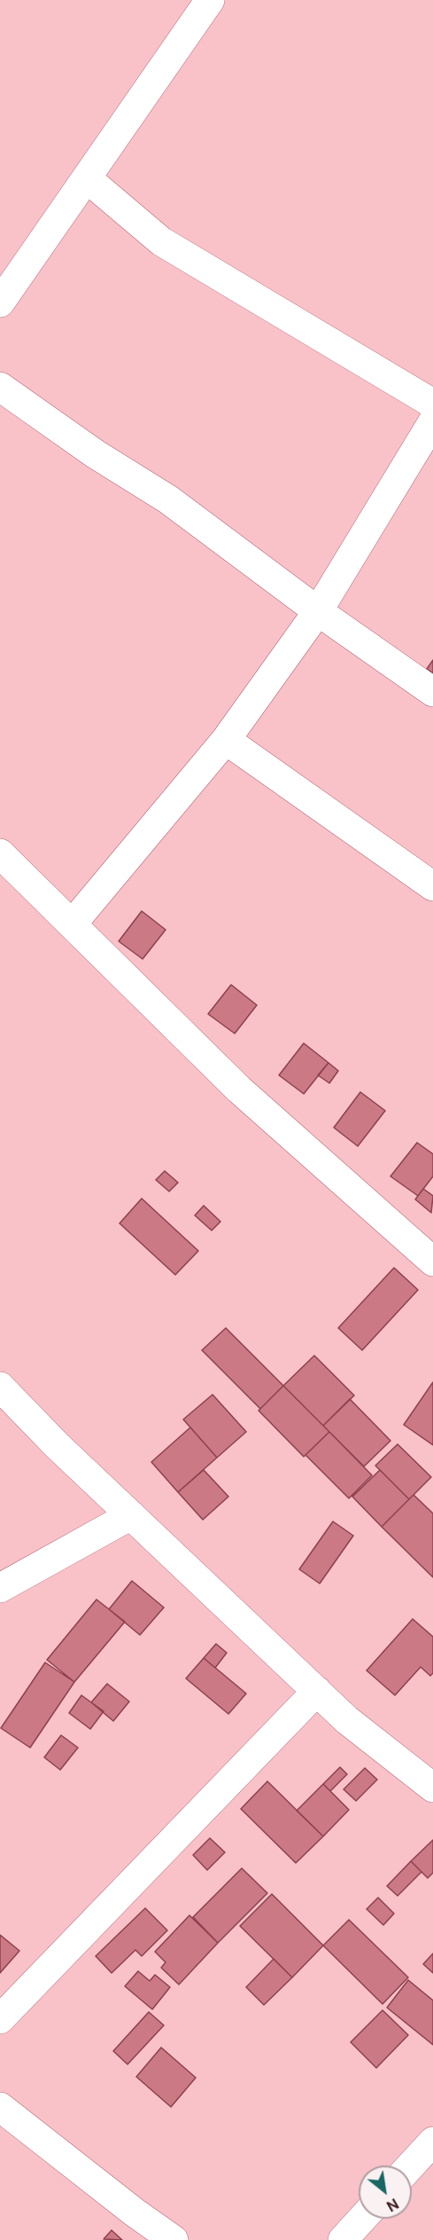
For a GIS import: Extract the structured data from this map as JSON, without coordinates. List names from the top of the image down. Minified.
{"north":"bottom right"}
